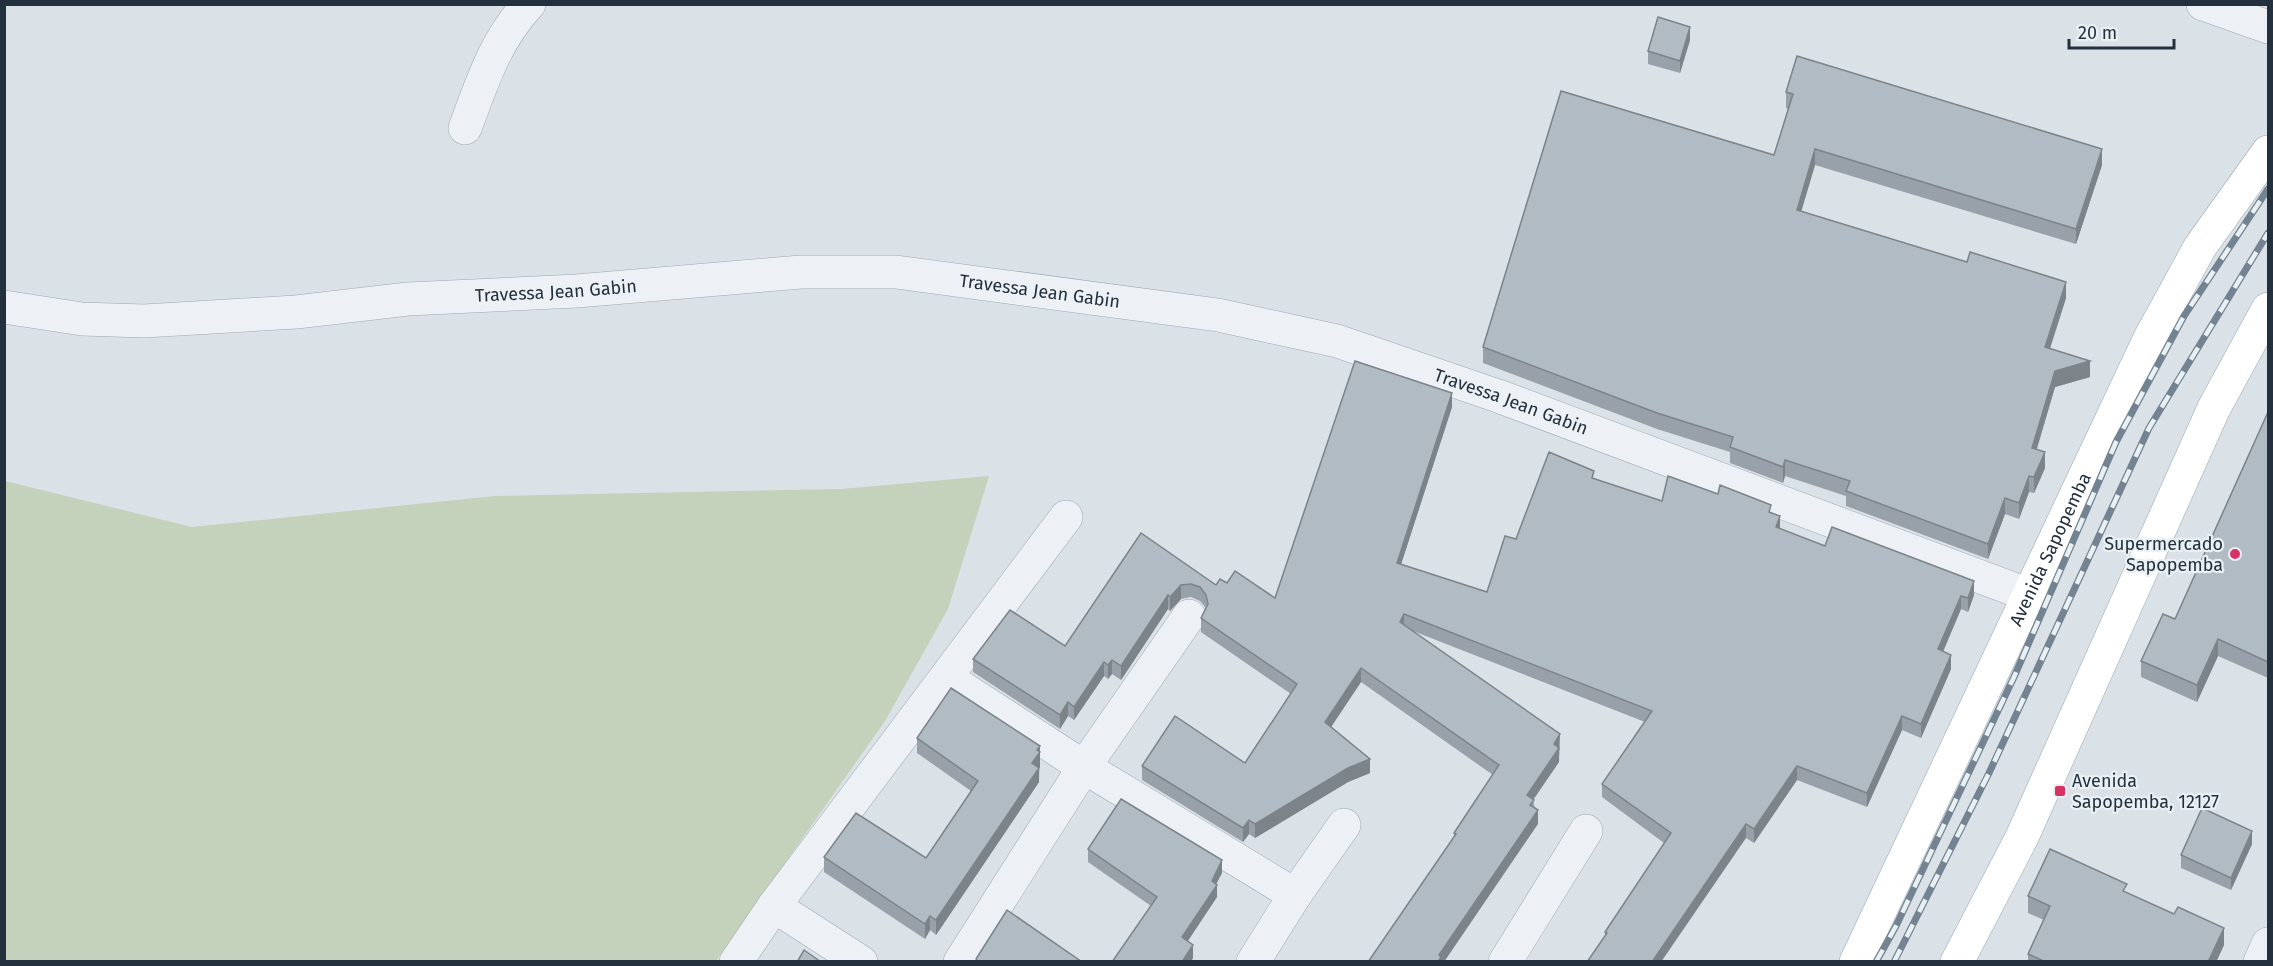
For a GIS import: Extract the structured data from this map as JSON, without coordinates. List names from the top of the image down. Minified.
{"streets":{"main road":["Avenida Sapopemba"],"street":["Travessa Jean Gabin"]},"crossings":[["Travessa Jean Gabin","Avenida Sapopemba"]],"places":{"other":["Supermercado Sapopemba"],"transit":["Avenida Sapopemba, 12127"]},"scale_bar":"20 m"}
